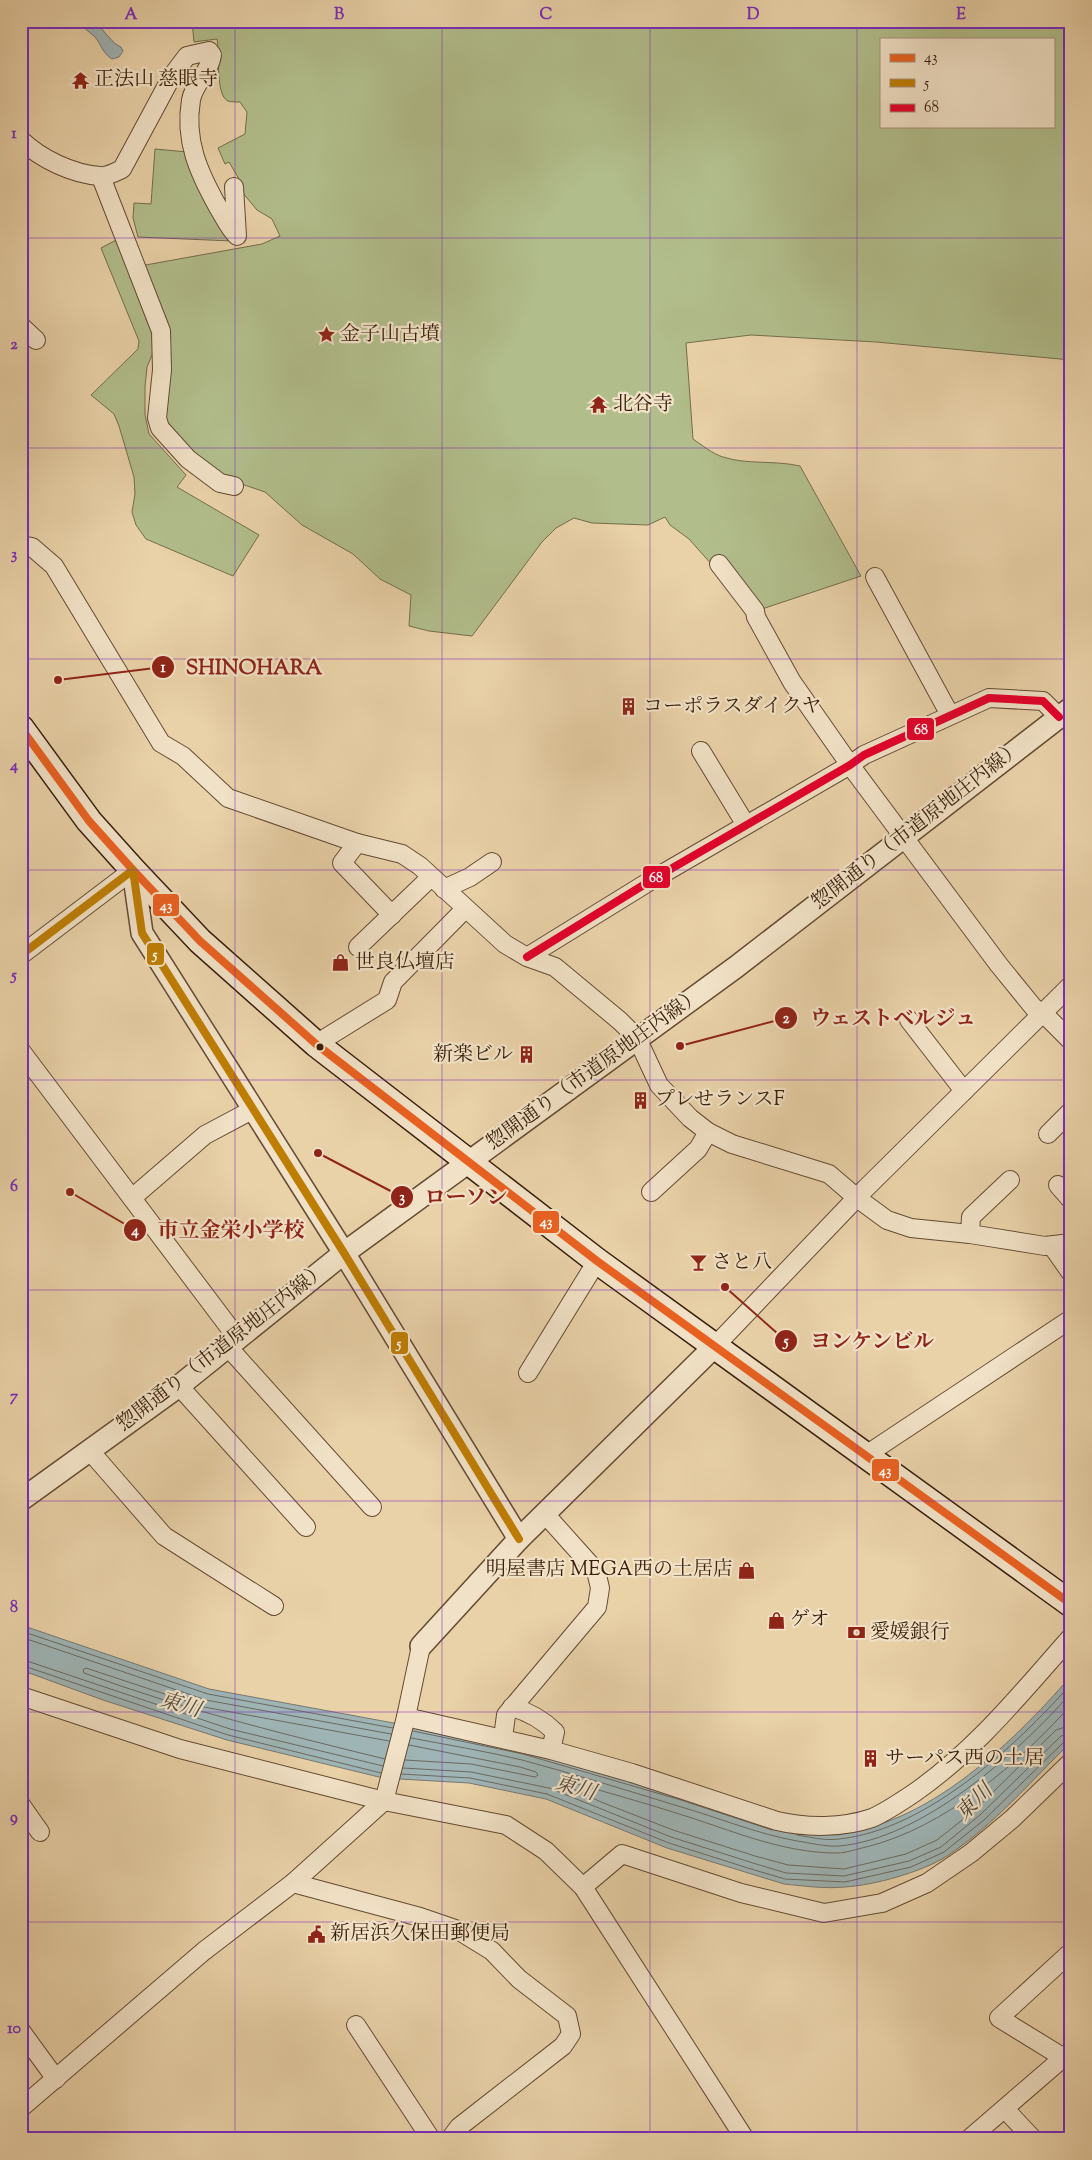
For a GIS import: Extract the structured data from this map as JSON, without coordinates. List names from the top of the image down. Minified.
{"streets":{"street":["惣開通り（市道原地庄内線）"]},"water":["東川"],"places":{"temple":["正法山 慈眼寺","北谷寺"],"place":["金子山古墳"],"other":["SHINOHARA","ウェストベルジュ","ローソン","市立金栄小学校","ヨンケンビル"],"building":["コーポラスダイクヤ","新楽ビル","プレせランスF","サーパス西の土居"],"shop":["世良仏壇店","明屋書店 MEGA西の土居店","ゲオ"],"bar":["さと八"],"bank":["愛媛銀行"],"public building":["新居浜久保田郵便局"]},"lines":["transit line 68","transit line 43","transit line 5"],"legend":["43","5","68"],"grid":{"columns":["A","B","C","D","E"],"rows":["1","2","3","4","5","6","7","8","9","10"]}}
